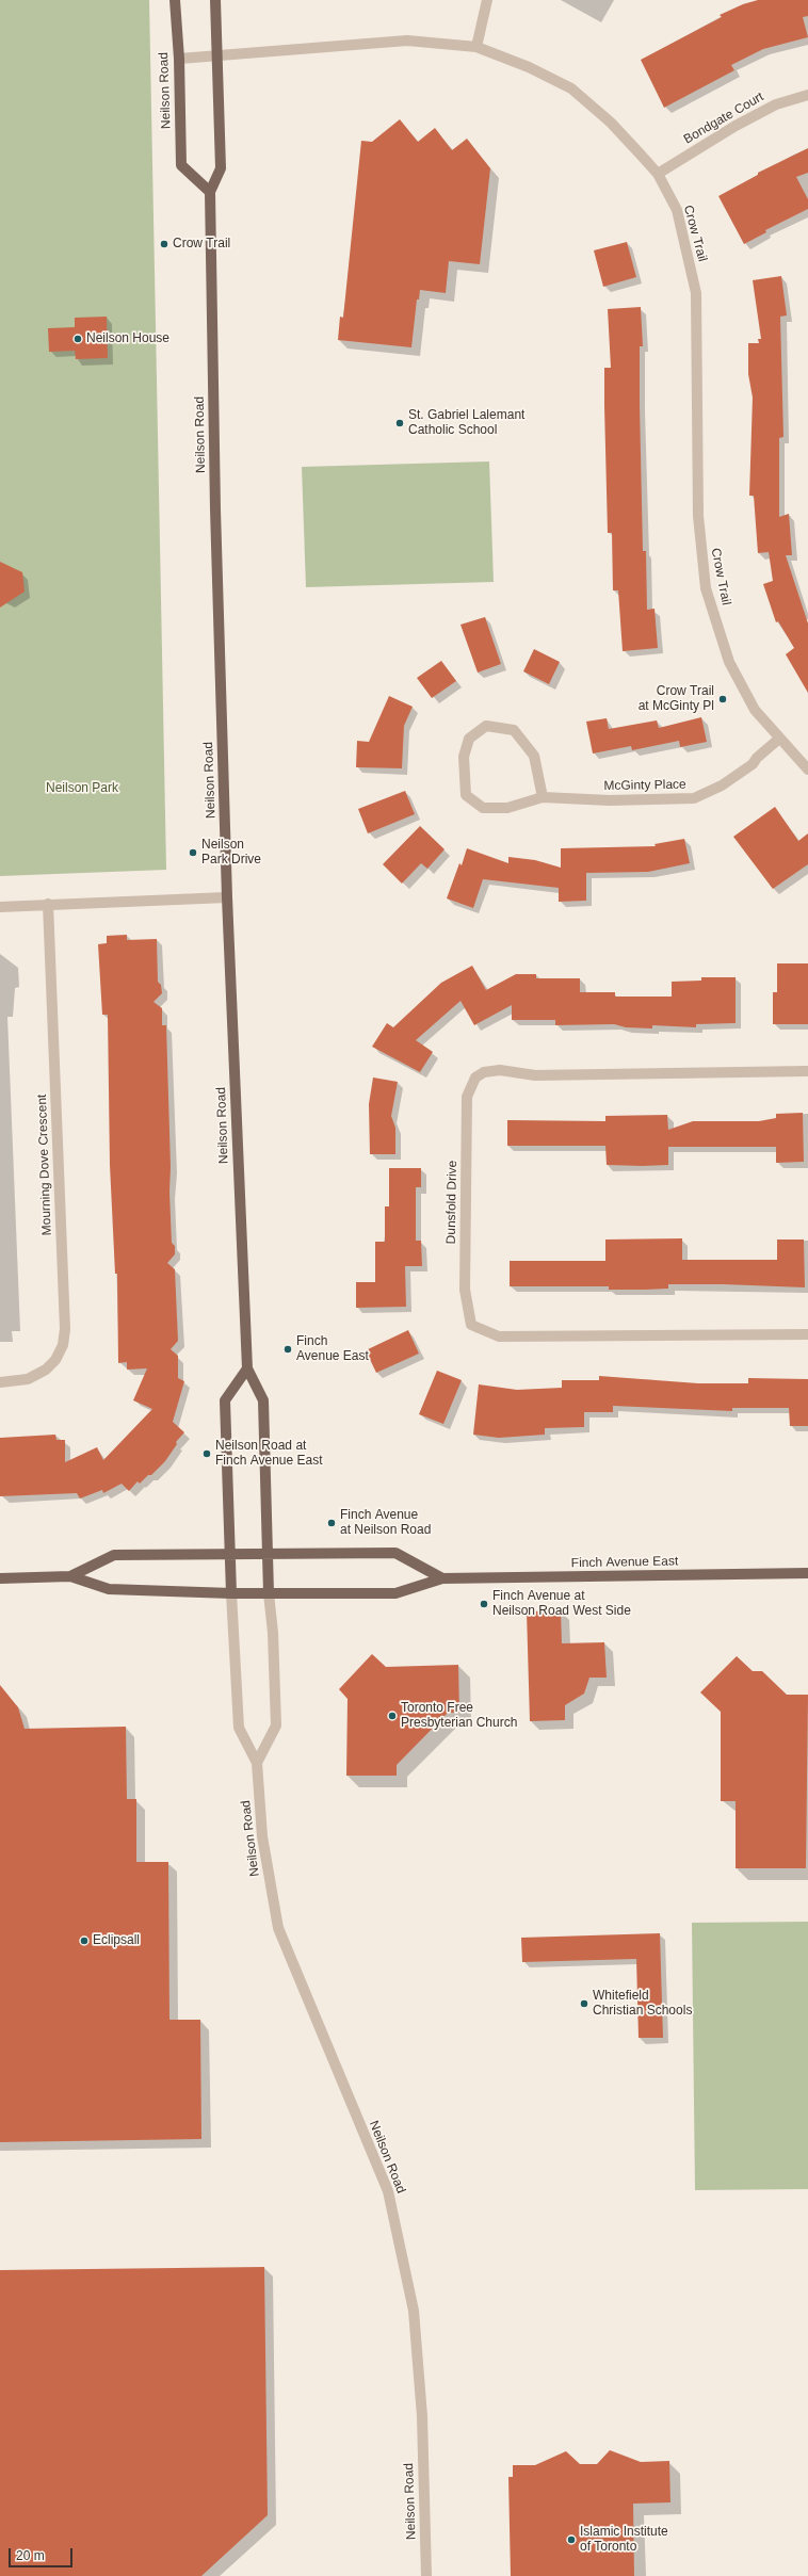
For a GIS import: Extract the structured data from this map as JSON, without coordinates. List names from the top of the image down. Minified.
{"streets":{"main road":["Neilson Road","Finch Avenue East"],"street":["Bondgate Court","Crow Trail","McGinty Place","Mourning Dove Crescent","Dunsfold Drive"]},"crossings":[["Neilson Road","Crow Trail"],["Neilson Road","Finch Avenue East"],["Bondgate Court","Crow Trail"],["Crow Trail","McGinty Place"]],"parks":["Neilson Park"],"places":["Crow Trail","Neilson House","St. Gabriel Lalemant Catholic School","Crow Trail at McGinty Pl","Neilson Park Drive","Finch Avenue East","Neilson Road at Finch Avenue East","Finch Avenue at Neilson Road","Finch Avenue at Neilson Road West Side","Toronto Free Presbyterian Church","Eclipsall","Whitefield Christian Schools","Islamic Institute of Toronto"],"scale_bar":"20 m"}
